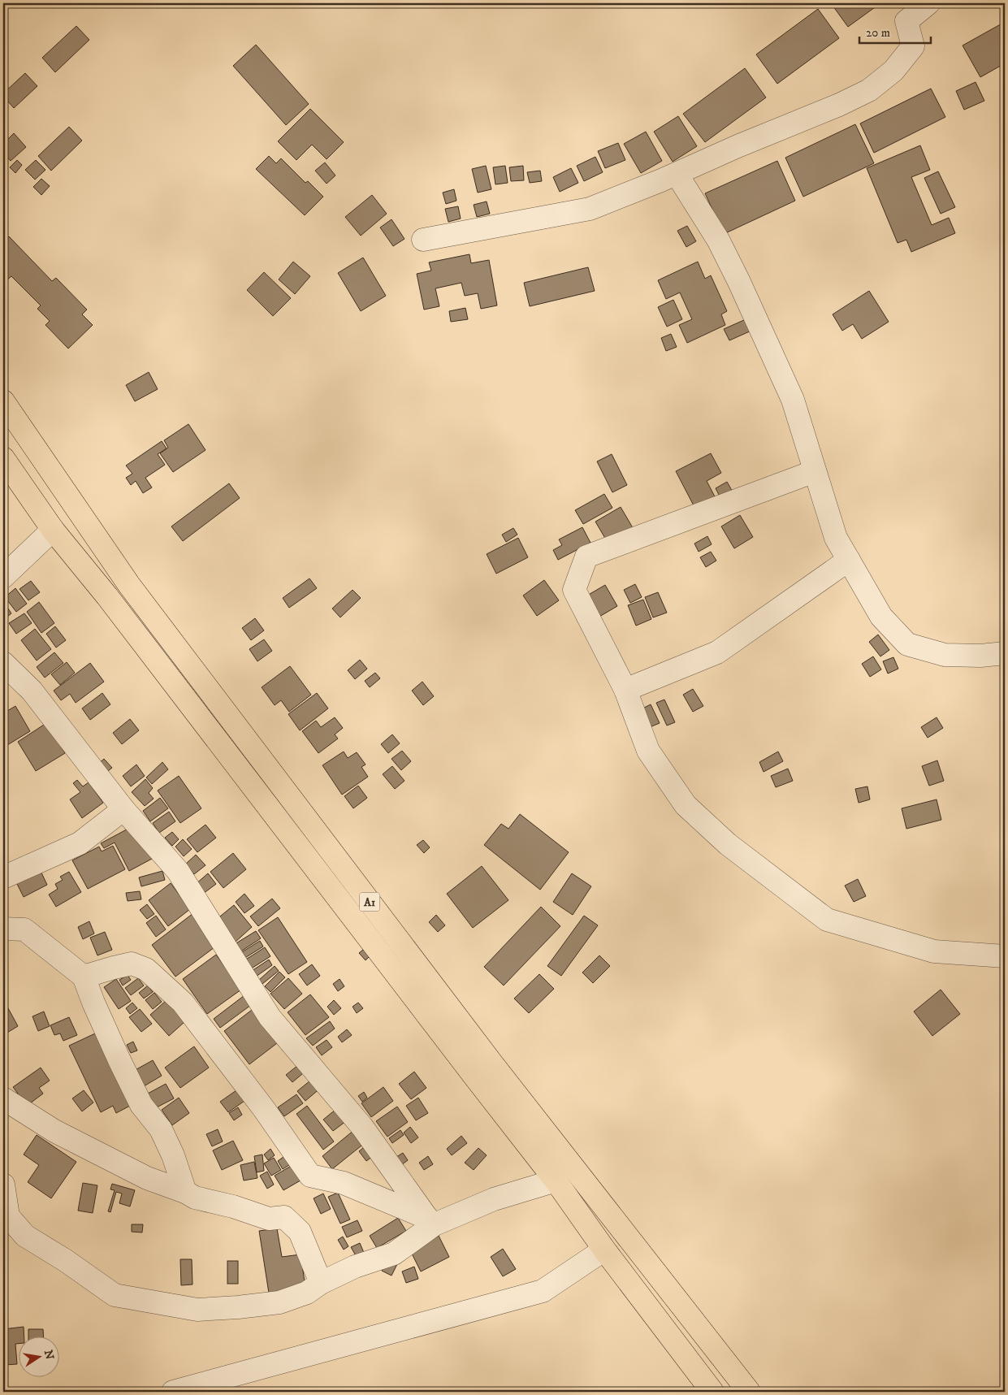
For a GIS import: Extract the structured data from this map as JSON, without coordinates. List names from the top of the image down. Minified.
{"streets":{"highway":["A1"]},"scale_bar":"20 m","north":"right"}
